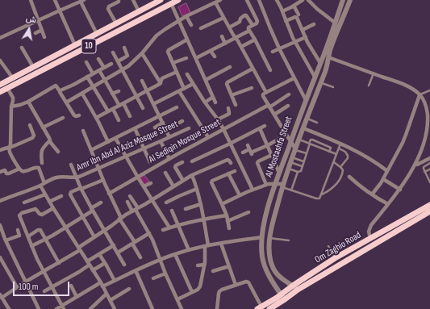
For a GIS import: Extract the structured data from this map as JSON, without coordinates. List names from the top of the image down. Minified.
{"streets":{"main road":["10","Om Zaghio Road"],"street":["Al Sediqin Mosque Street","Amr Ibn Abd Al Aziz Mosque Street","Al Mostashfa Street"]},"crossings":[["Al Mostashfa Street","Om Zaghio Road"]],"scale_bar":"100 m","north":"top"}
